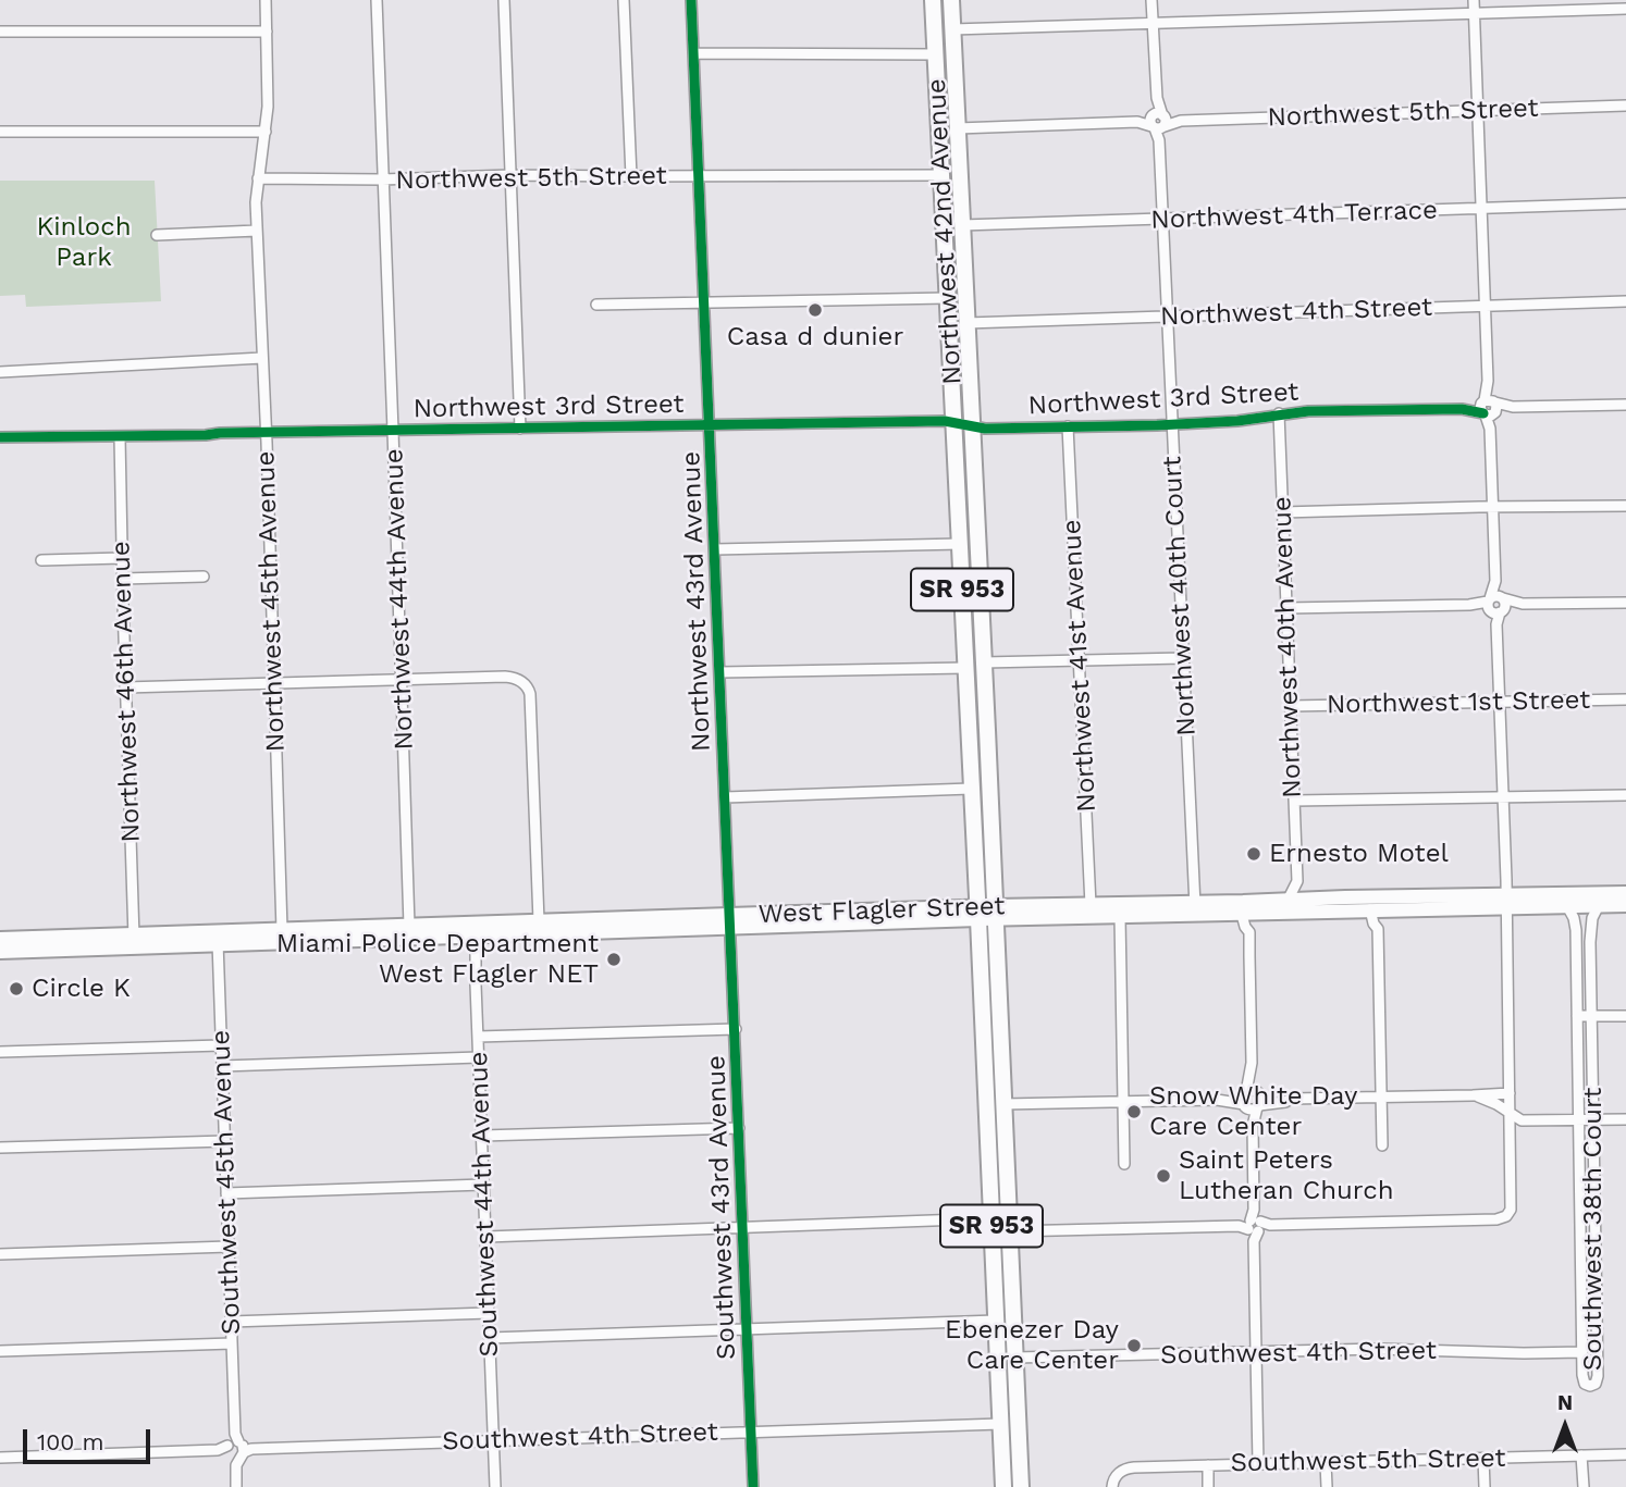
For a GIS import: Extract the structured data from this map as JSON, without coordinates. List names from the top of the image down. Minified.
{"streets":{"main road":["Northwest 42nd Avenue","SR 953","West Flagler Street"],"street":["Northwest 5th Street","Northwest 4th Terrace","Northwest 4th Street","Northwest 3rd Street","Northwest 40th Court","Northwest 44th Avenue","Northwest 45th Avenue","Northwest 43rd Avenue","Northwest 40th Avenue","Northwest 41st Avenue","Northwest 46th Avenue","Northwest 1st Street","Southwest 45th Avenue","Southwest 44th Avenue","Southwest 43rd Avenue","Southwest 38th Court","Southwest 4th Street","Southwest 5th Street"]},"crossings":[["Northwest 5th Street","Northwest 42nd Avenue"],["Northwest 5th Street","Northwest 40th Court"],["Northwest 5th Street","Northwest 44th Avenue"],["Northwest 5th Street","Northwest 45th Avenue"],["Northwest 5th Street","Northwest 43rd Avenue"],["Northwest 4th Terrace","Northwest 42nd Avenue"],["Northwest 4th Terrace","Northwest 40th Court"],["Northwest 42nd Avenue","Northwest 4th Street"],["Northwest 42nd Avenue","Northwest 3rd Street"],["Northwest 42nd Avenue","SR 953"],["Northwest 42nd Avenue","West Flagler Street"],["Northwest 4th Street","Northwest 40th Court"],["Northwest 3rd Street","Northwest 40th Court"],["Northwest 3rd Street","Northwest 44th Avenue"],["Northwest 3rd Street","Northwest 45th Avenue"],["Northwest 3rd Street","Northwest 43rd Avenue"],["Northwest 3rd Street","Northwest 40th Avenue"],["Northwest 3rd Street","Northwest 41st Avenue"],["Northwest 3rd Street","Northwest 46th Avenue"],["SR 953","West Flagler Street"],["SR 953","Southwest 4th Street"],["Northwest 40th Court","West Flagler Street"],["Northwest 44th Avenue","West Flagler Street"],["Northwest 45th Avenue","West Flagler Street"],["Northwest 43rd Avenue","West Flagler Street"],["Northwest 43rd Avenue","Southwest 43rd Avenue"],["Northwest 40th Avenue","Northwest 1st Street"],["Northwest 40th Avenue","West Flagler Street"],["Northwest 41st Avenue","West Flagler Street"],["Northwest 46th Avenue","West Flagler Street"],["West Flagler Street","Southwest 45th Avenue"],["West Flagler Street","Southwest 44th Avenue"],["West Flagler Street","Southwest 43rd Avenue"],["West Flagler Street","Southwest 38th Court"],["Southwest 45th Avenue","Southwest 4th Street"],["Southwest 44th Avenue","Southwest 4th Street"],["Southwest 43rd Avenue","Southwest 4th Street"],["Southwest 38th Court","Southwest 4th Street"]],"parks":["Kinloch Park"],"places":["Casa d dunier","Ernesto Motel","Miami Police Department West Flagler NET","Circle K","Snow White Day Care Center","Saint Peters Lutheran Church","Ebenezer Day Care Center"],"scale_bar":"100 m","north":"top"}
